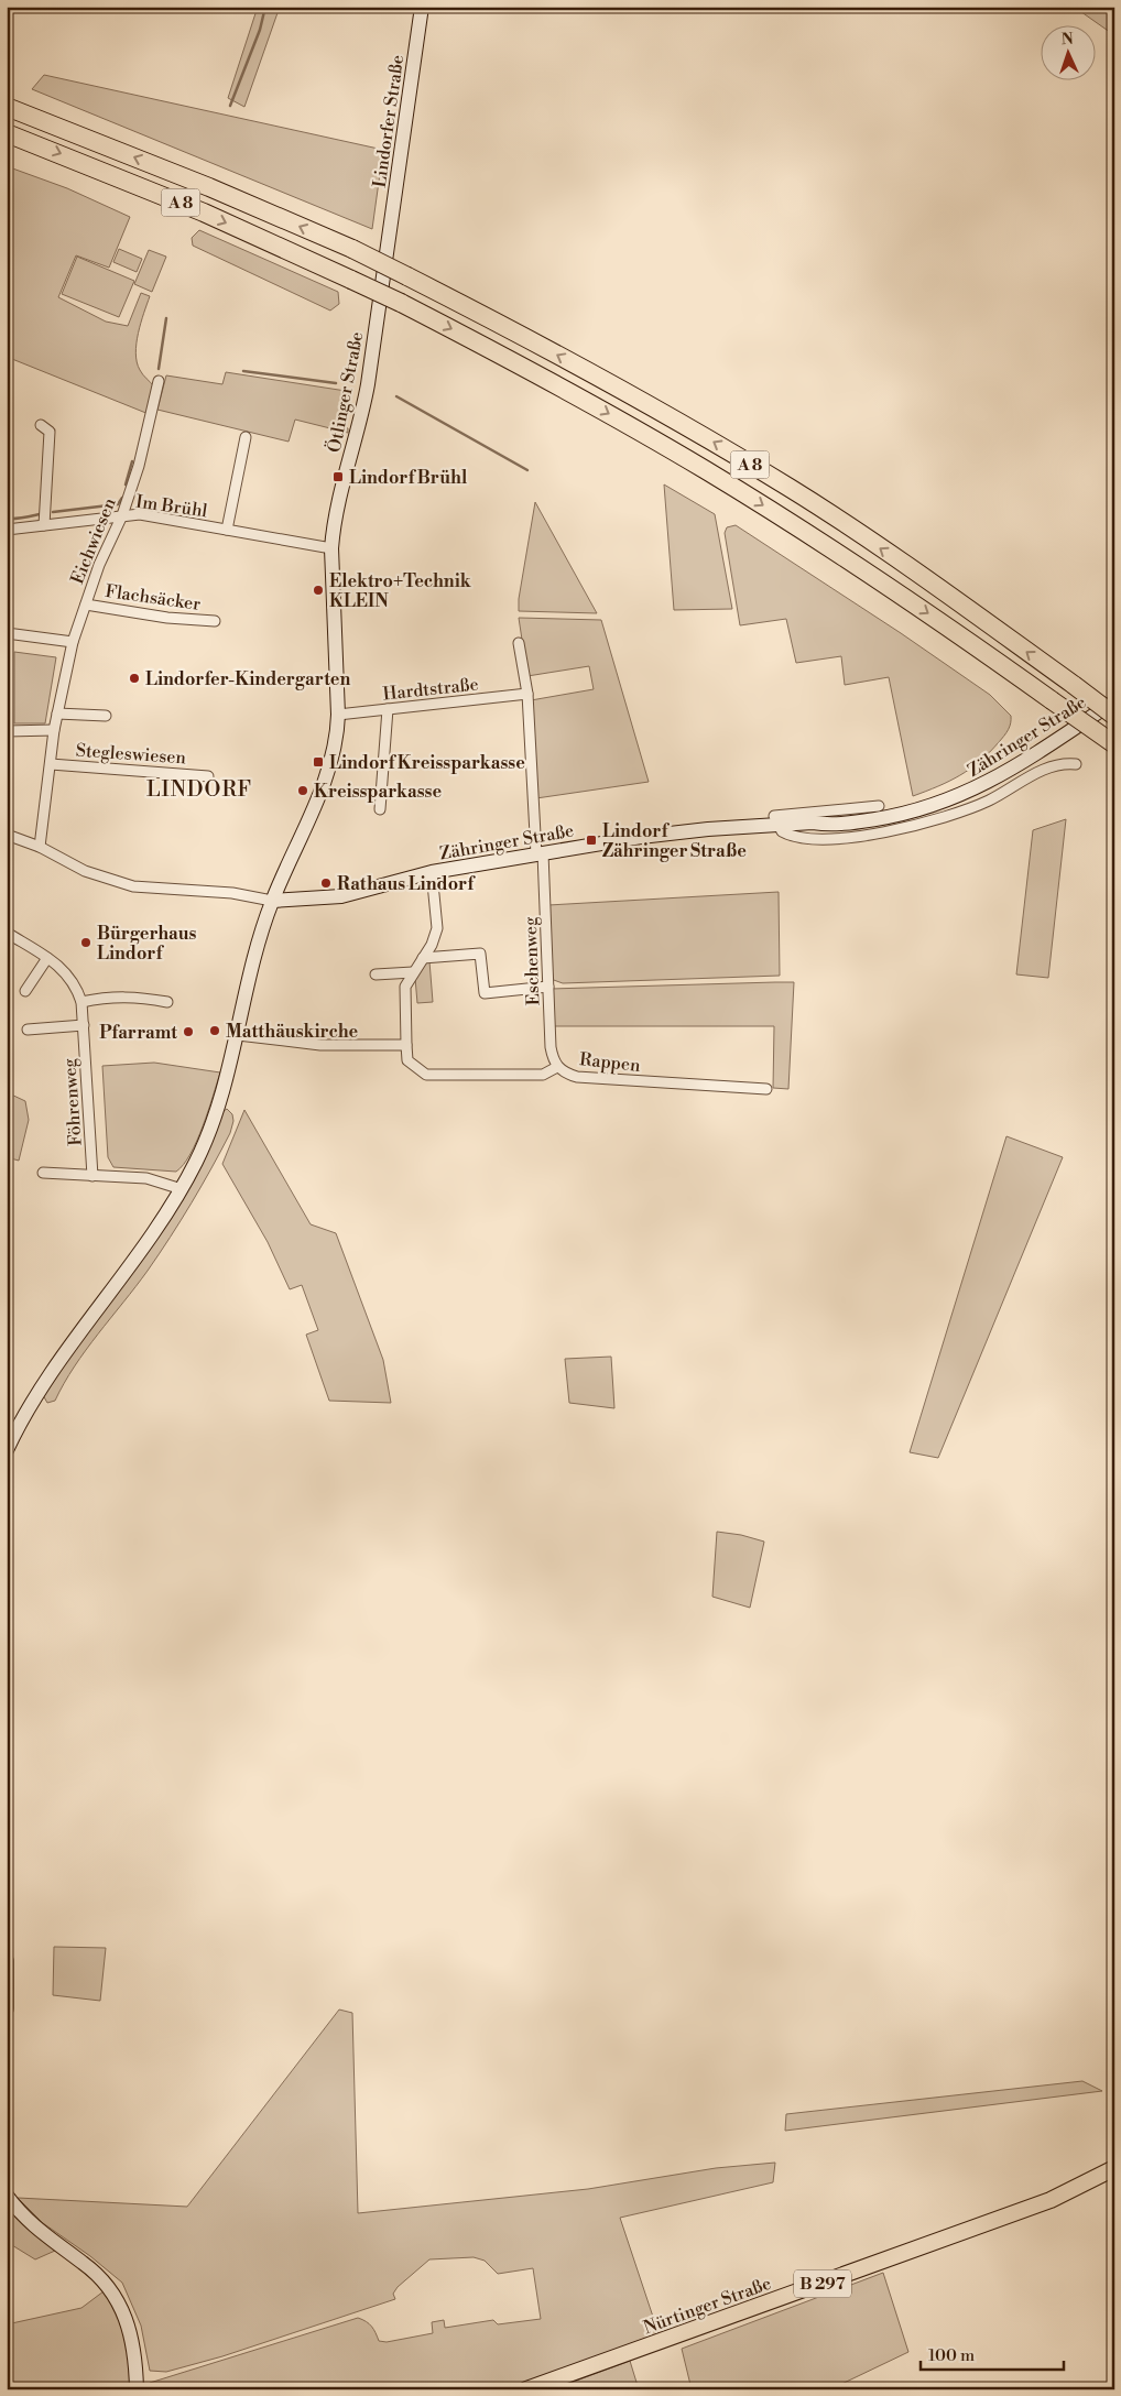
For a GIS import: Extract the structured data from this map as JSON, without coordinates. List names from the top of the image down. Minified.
{"streets":{"highway":["A 8"],"main road":["B 297","Nürtinger Straße"],"street":["Lindorfer Straße","Ötlinger Straße","Im Brühl","Eichwiesen","Flachsäcker","Hardtstraße","Zähringer Straße","Stegleswiesen","Eschenweg","Rappen","Föhrenweg"]},"crossings":[["Lindorfer Straße","Ötlinger Straße"],["Ötlinger Straße","Im Brühl"],["Ötlinger Straße","Hardtstraße"],["Ötlinger Straße","Zähringer Straße"],["Im Brühl","Eichwiesen"],["Eichwiesen","Flachsäcker"],["Eichwiesen","Stegleswiesen"],["Zähringer Straße","Eschenweg"],["Eschenweg","Rappen"]],"districts":["LINDORF"],"places":{"transit":["Lindorf Brühl","Lindorf Kreissparkasse","Lindorf Zähringer Straße"],"other":["Elektro+Technik KLEIN","Lindorfer-Kindergarten","Kreissparkasse","Rathaus Lindorf","Bürgerhaus Lindorf","Matthäuskirche","Pfarramt"]},"scale_bar":"100 m","north":"top"}
